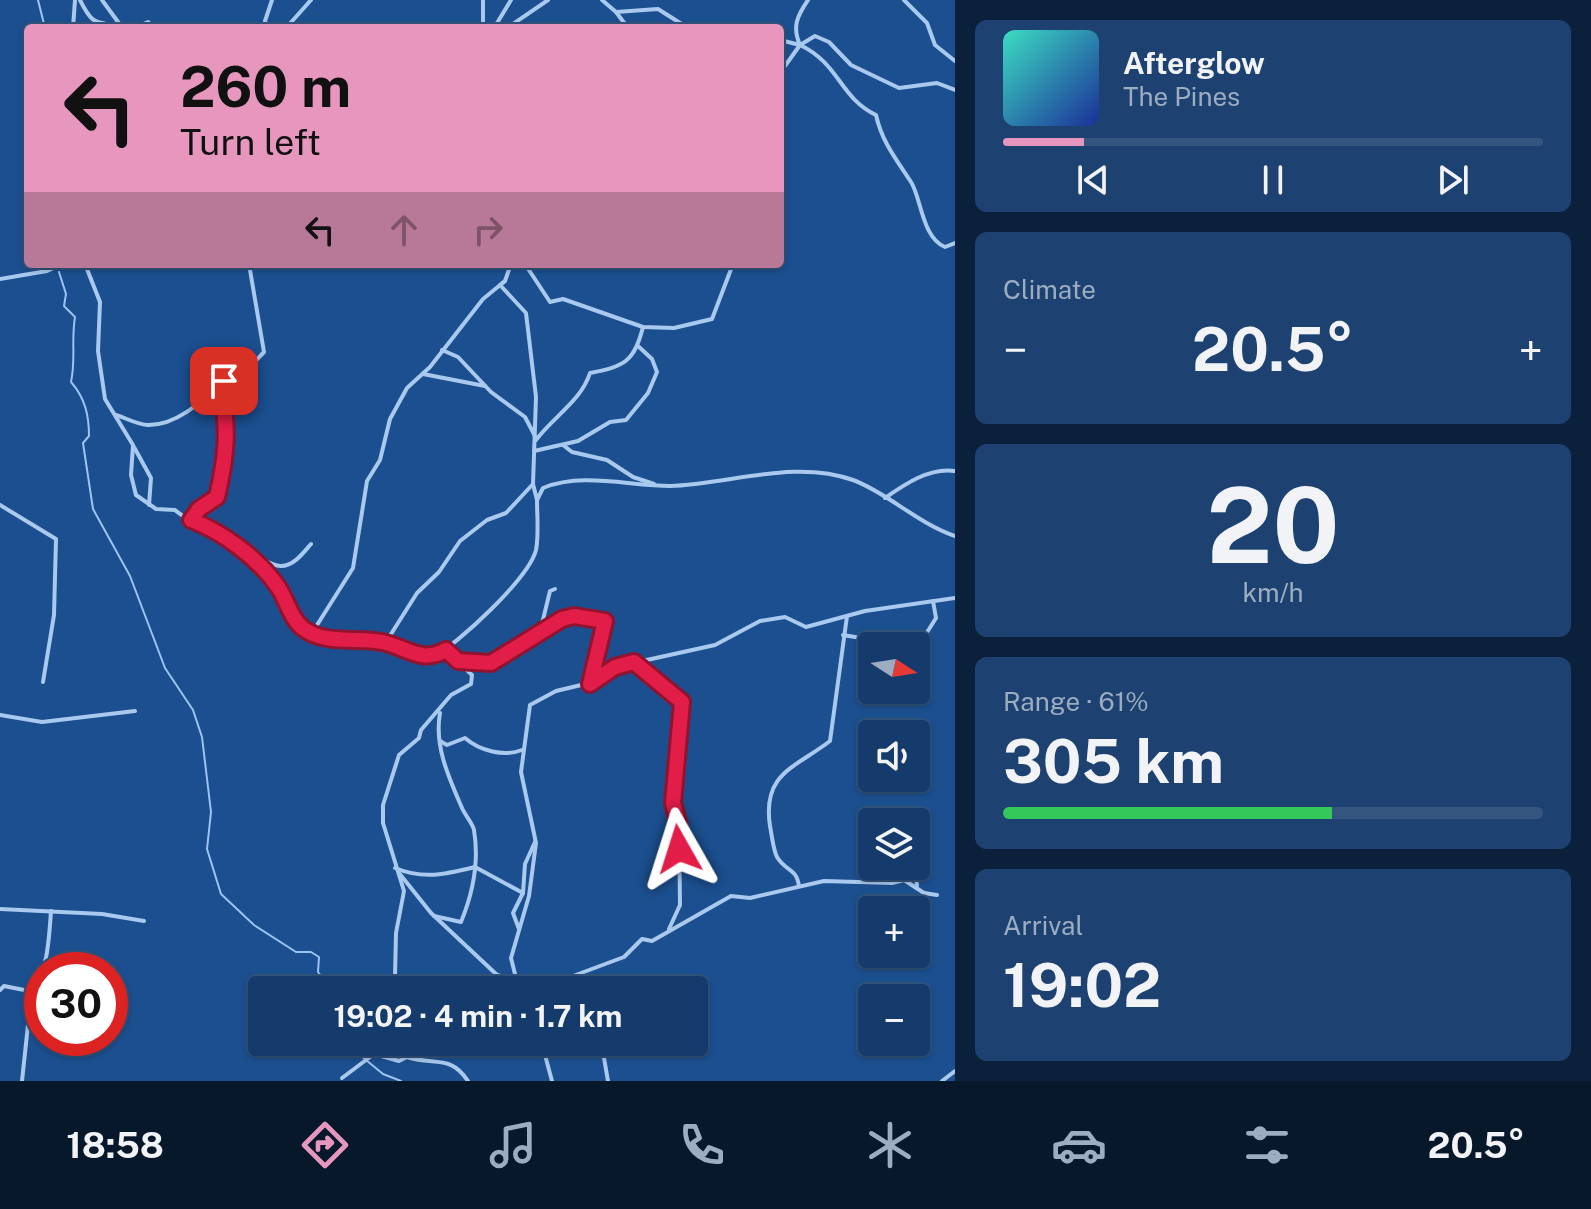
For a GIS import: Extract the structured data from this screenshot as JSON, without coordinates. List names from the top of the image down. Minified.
{"north":"right","page":{"turn":["260 m","Turn left"],"song":["Afterglow","The Pines"],"tile":["Climate",["20","km/h"],["Range · 61%","305 km"],["Arrival","19:02"]],"heat":["−","20.5°","+"],"map_buttons":["+","−"],"limit":"30","trip":"19:02 · 4 min · 1.7 km","tabs":["18:58","20.5°"]}}
